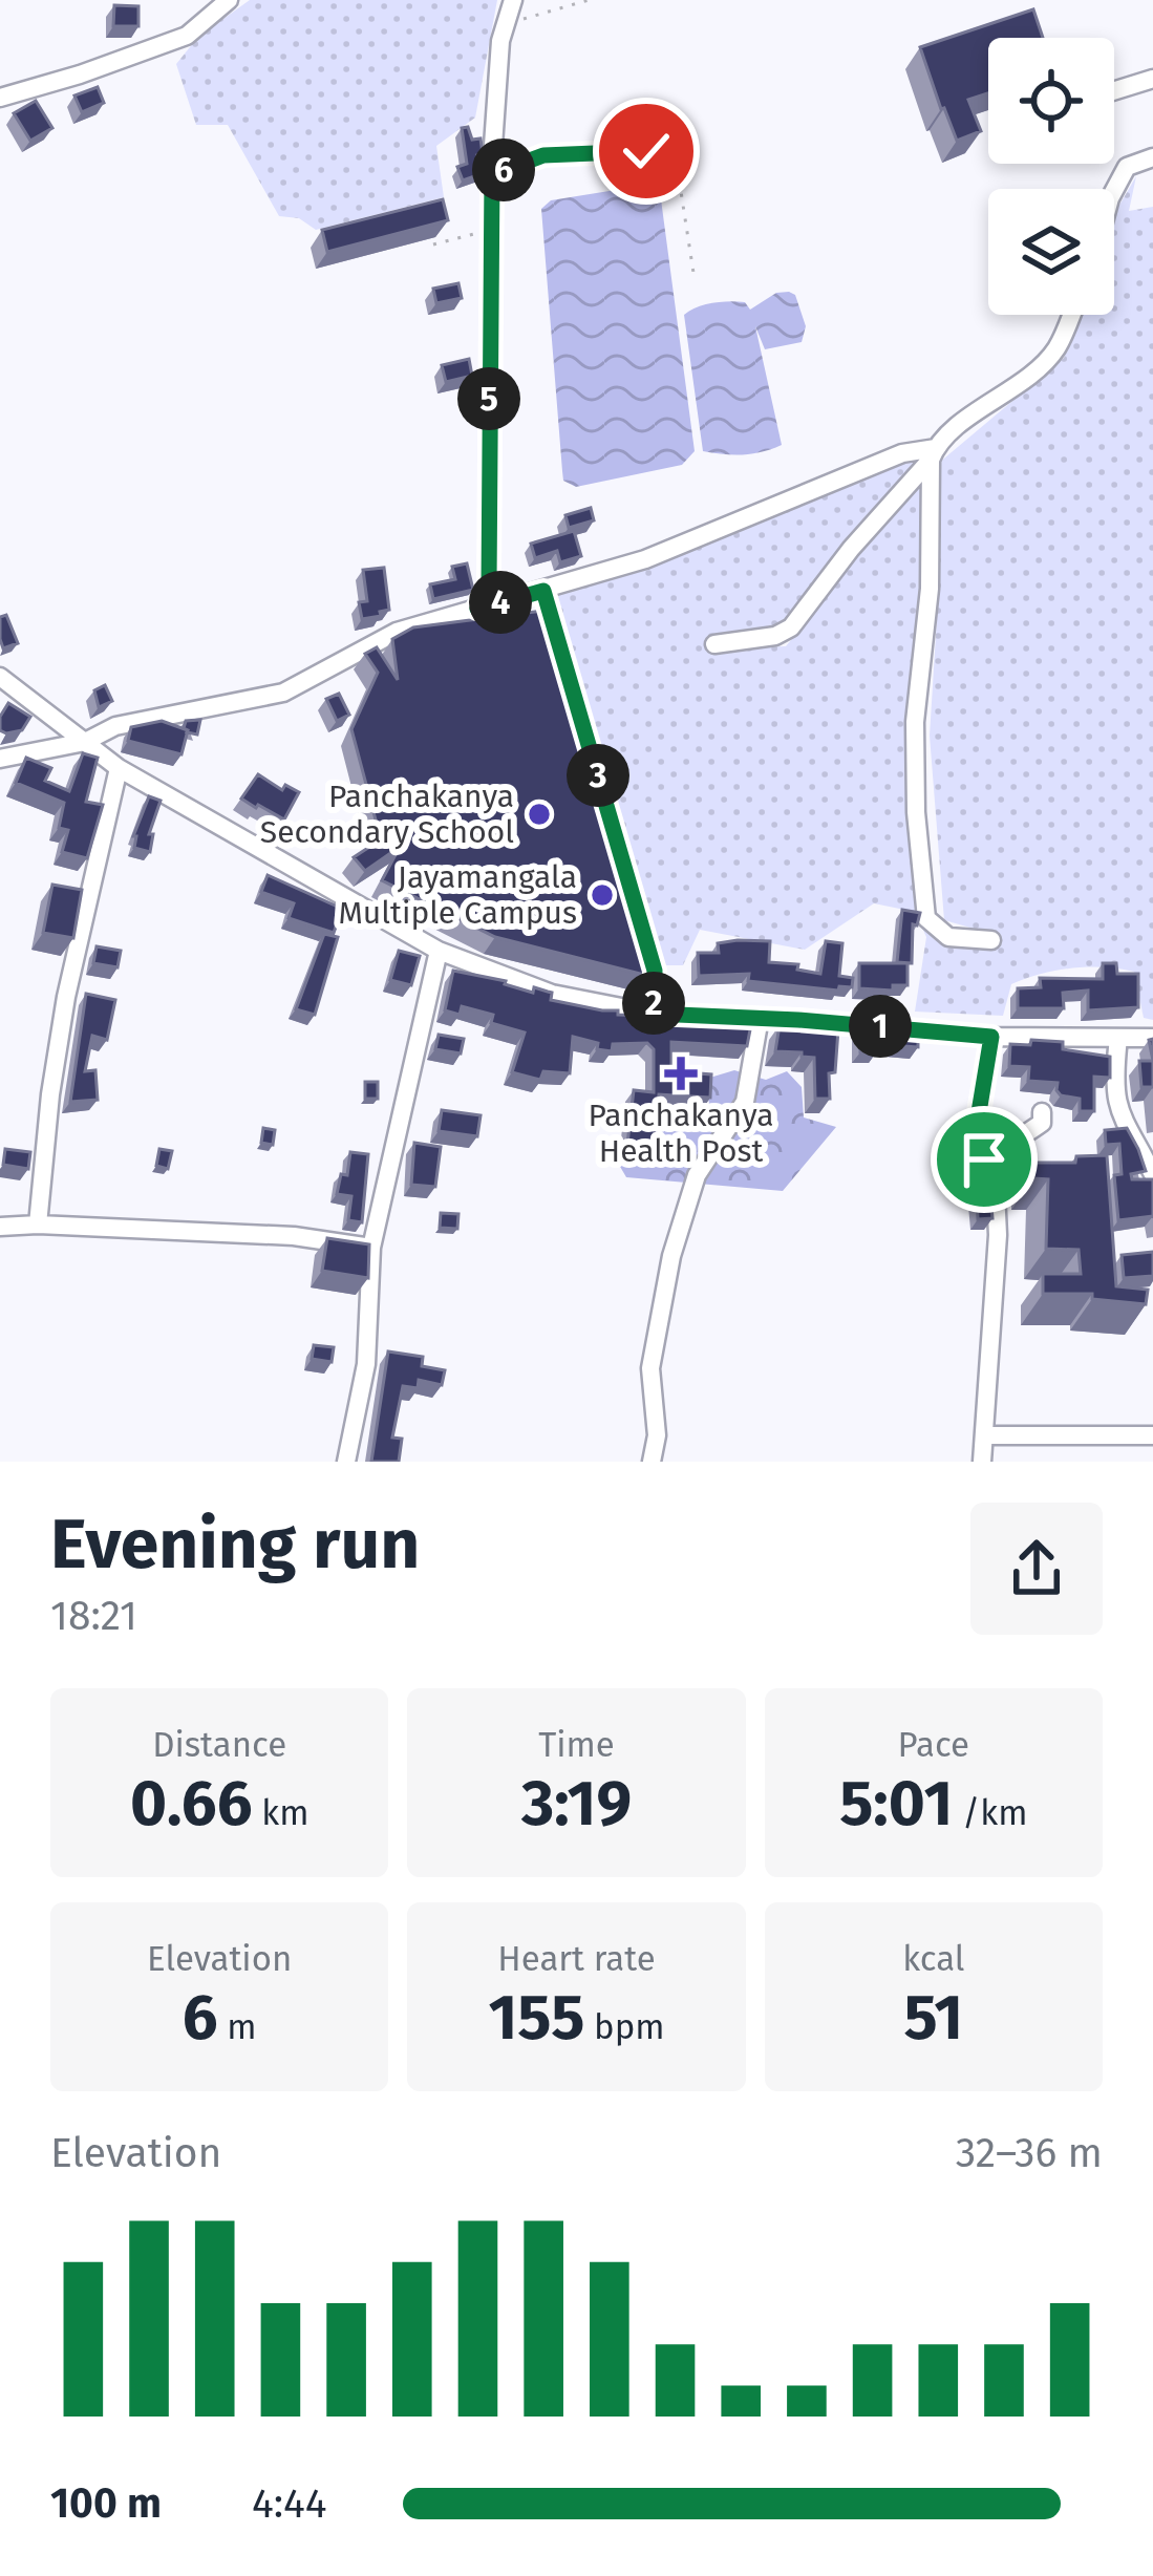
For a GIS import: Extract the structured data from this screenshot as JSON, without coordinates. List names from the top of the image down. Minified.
{"places":{"other":["Panchakanya Secondary School","Jayamangala Multiple Campus"],"health":["Panchakanya Health Post"]},"page":{"pins":["6","5","4","3","2","1"],"heading":["Evening run","18:21"],"stats":[["Distance","0.66 km"],["Time","3:19"],["Pace","5:01 /km"],["Elevation","6 m"],["Heart rate","155 bpm"],["kcal","51"]],"chart":["Elevation","32–36 m"],"list":[{"name":"100 m","note":"4:44"}]}}
